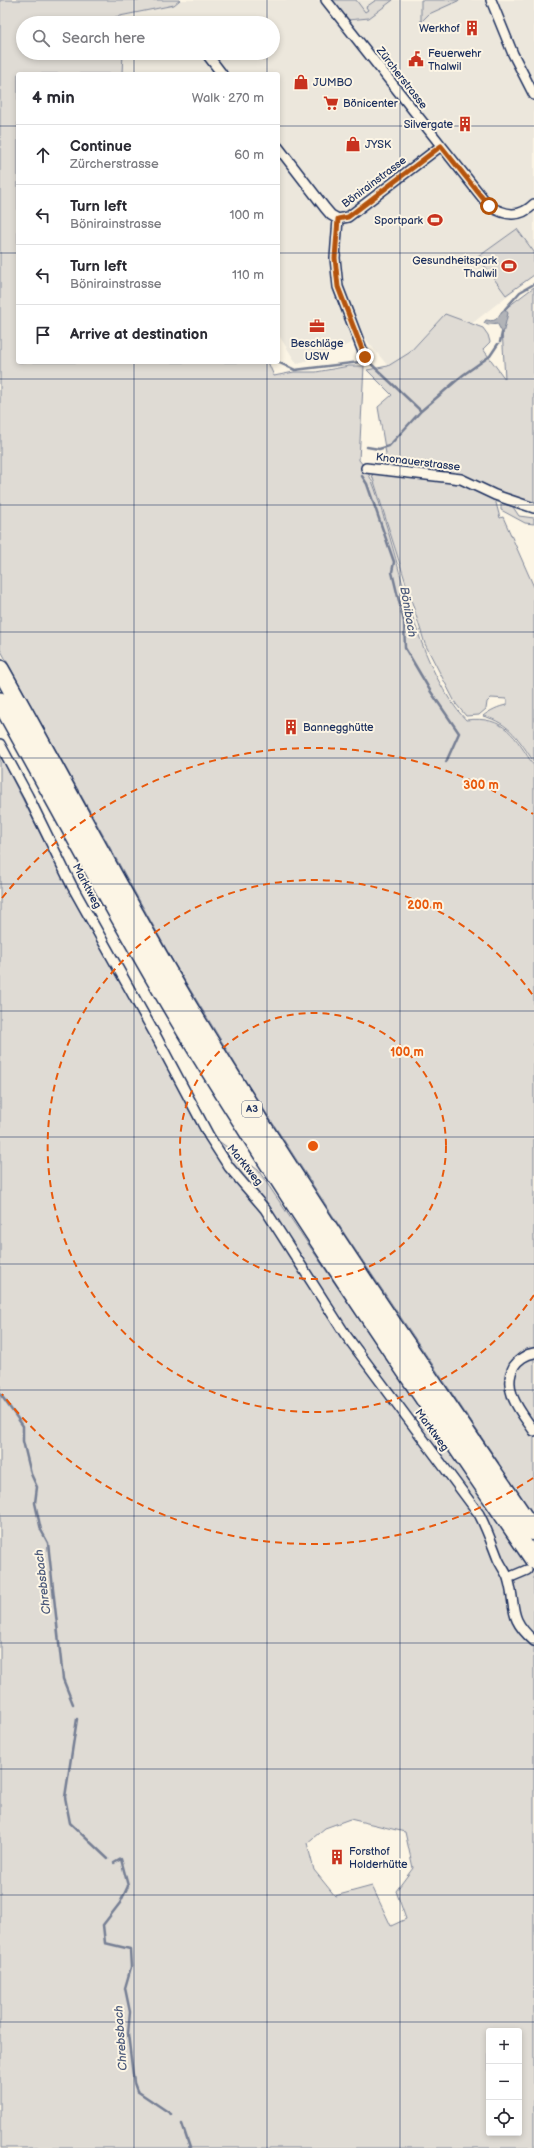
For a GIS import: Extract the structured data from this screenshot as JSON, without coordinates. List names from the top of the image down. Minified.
{"streets":{"highway":["A3"],"street":["Zürcherstrasse","Bönirainstrasse","Knonauerstrasse","Marktweg"]},"crossings":[["Zürcherstrasse","Bönirainstrasse"]],"water":["Bönibach","Chrebsbach"],"places":{"building":["Werkhof","Silvergate","Bannegghütte","Forsthof Holderhütte"],"public building":["Feuerwehr Thalwil"],"shop":["JUMBO","JYSK"],"supermarket":["Bönicenter"],"sports":["Sportpark","Gesundheitspark Thalwil"],"office":["Beschläge USW"]},"page":{"search":"Search here","heading":["4 min","Walk · 270 m"],"list":[["Continue","Zürcherstrasse","60 m"],["Turn left","Bönirainstrasse","100 m"],["Turn left","Bönirainstrasse","110 m"],"Arrive at destination"],"map_buttons":["+","−"]},"rings":["300 m","200 m","100 m"]}
